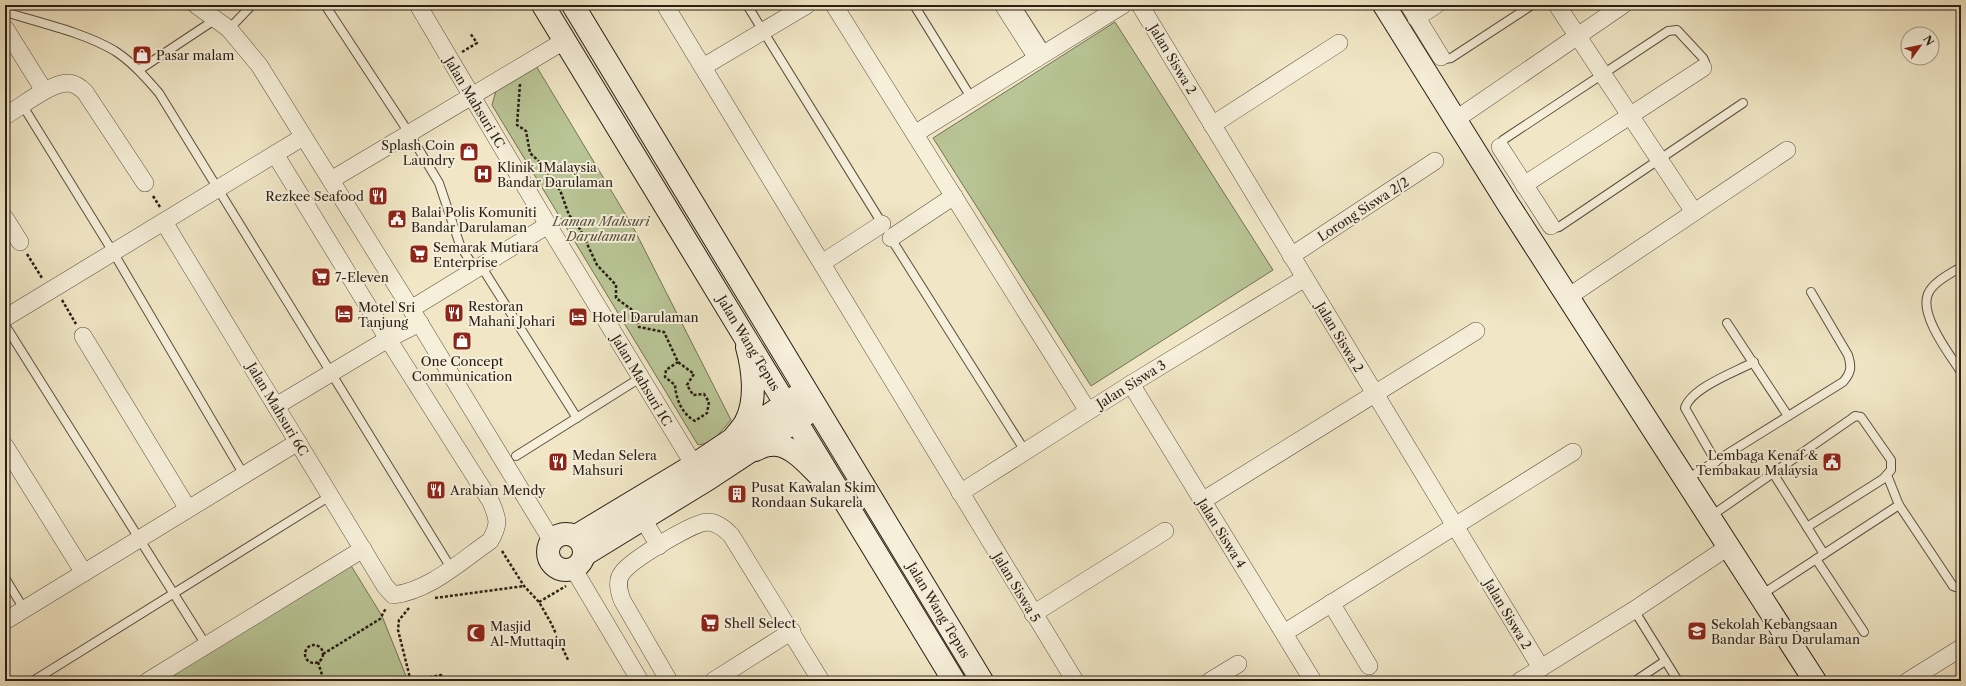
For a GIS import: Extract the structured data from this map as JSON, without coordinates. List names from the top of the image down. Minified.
{"streets":{"main road":["Jalan Wang Tepus"],"street":["Jalan Siswa 2","Jalan Mahsuri 1C","Lorong Siswa 2/2","Jalan Siswa 3","Jalan Mahsuri 6C","Jalan Siswa 4","Jalan Siswa 5"]},"crossings":[["Jalan Siswa 2","Lorong Siswa 2/2"],["Jalan Siswa 2","Jalan Siswa 3"],["Jalan Siswa 3","Jalan Siswa 4"],["Jalan Siswa 3","Jalan Siswa 5"]],"parks":["Laman Mahsuri Darulaman"],"places":{"shop":["Pasar malam","Splash Coin Laundry","One Concept Communication"],"hospital":["Klinik 1Malaysia Bandar Darulaman"],"restaurant":["Rezkee Seafood","Restoran Mahani Johari","Medan Selera Mahsuri","Arabian Mendy"],"public building":["Balai Polis Komuniti Bandar Darulaman","Lembaga Kenaf & Tembakau Malaysia"],"supermarket":["Semarak Mutiara Enterprise","7-Eleven","Shell Select"],"hotel":["Motel Sri Tanjung","Hotel Darulaman"],"building":["Pusat Kawalan Skim Rondaan Sukarela"],"school or university":["Sekolah Kebangsaan Bandar Baru Darulaman"],"mosque":["Masjid Al-Muttaqin"]},"north":"top right"}
